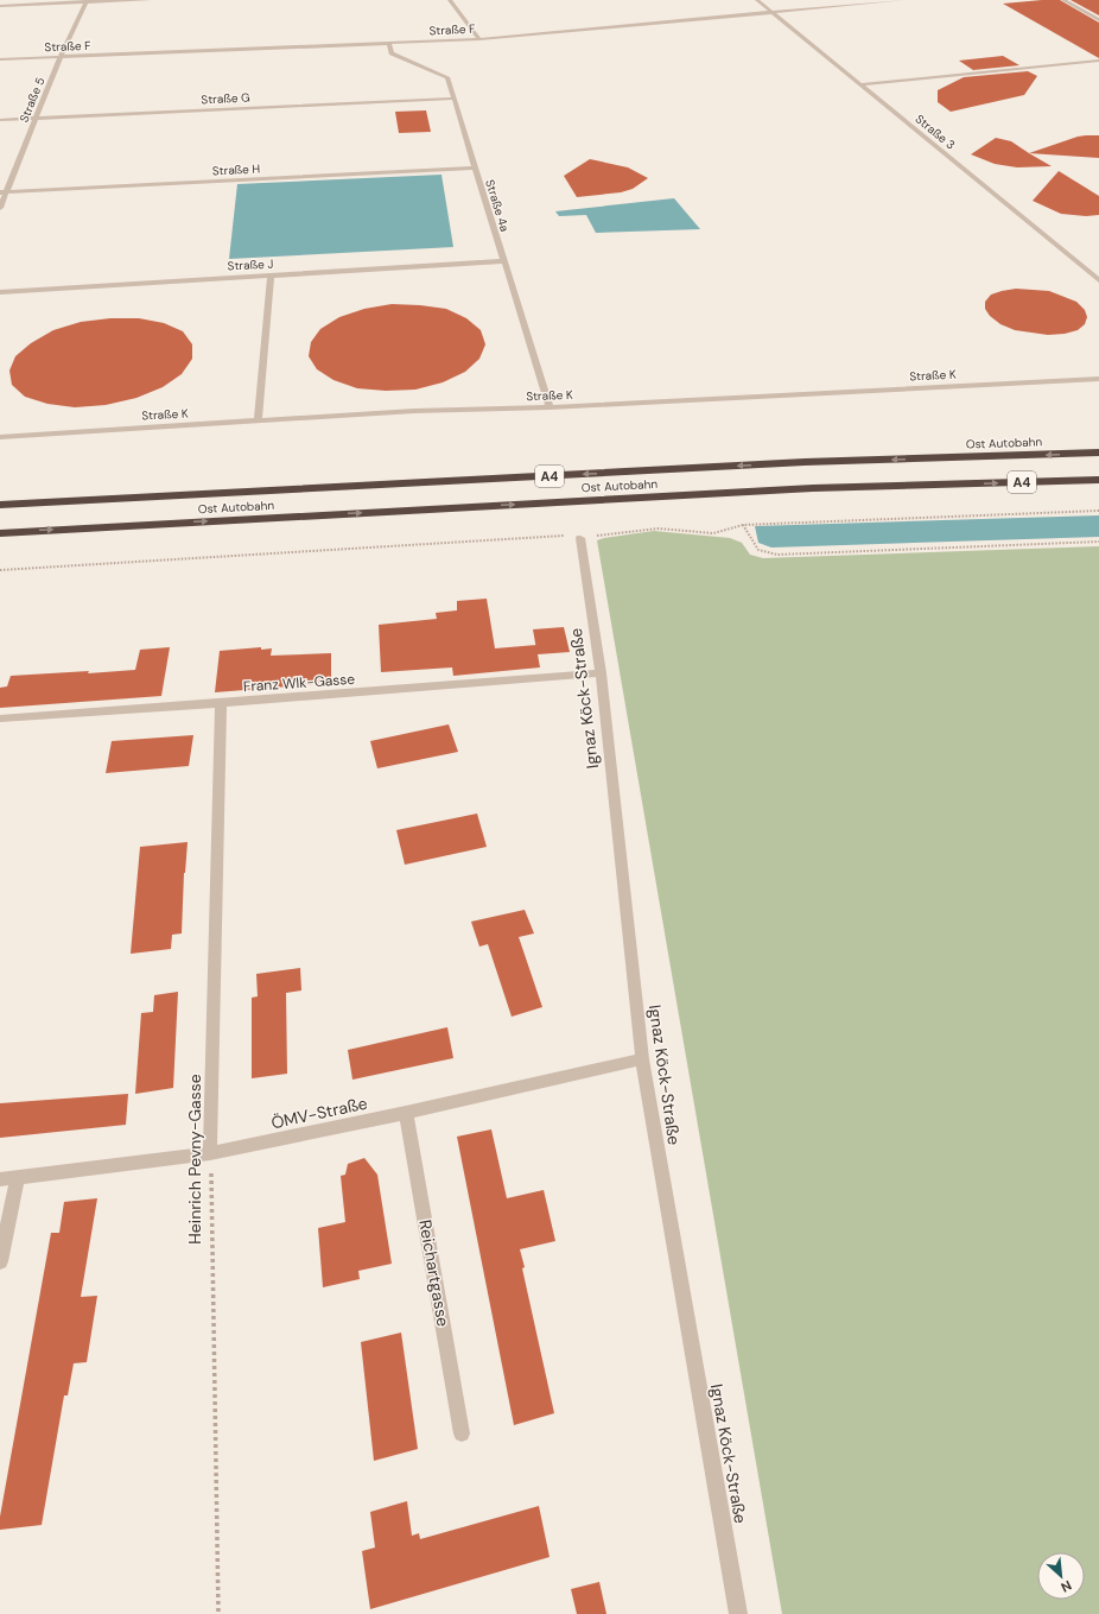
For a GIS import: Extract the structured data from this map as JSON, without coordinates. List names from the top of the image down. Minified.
{"streets":{"highway":["Ost Autobahn","A4"],"street":["Straße F","Straße G","Straße 5","Straße 3","Straße H","Straße 4a","Straße J","Straße K","Franz Wlk-Gasse","Ignaz Köck-Straße","ÖMV-Straße","Heinrich Pevny-Gasse","Reichartgasse"]},"crossings":[["Straße F","Straße 5"],["Straße F","Straße 3"],["Straße F","Straße 4a"],["Straße G","Straße 5"],["Straße G","Straße 4a"],["Straße 5","Straße H"],["Straße H","Straße 4a"],["Straße 4a","Straße J"],["Straße 4a","Straße K"],["Franz Wlk-Gasse","Ignaz Köck-Straße"],["Franz Wlk-Gasse","Heinrich Pevny-Gasse"],["Ignaz Köck-Straße","ÖMV-Straße"],["ÖMV-Straße","Heinrich Pevny-Gasse"],["ÖMV-Straße","Reichartgasse"]],"north":"bottom right"}
